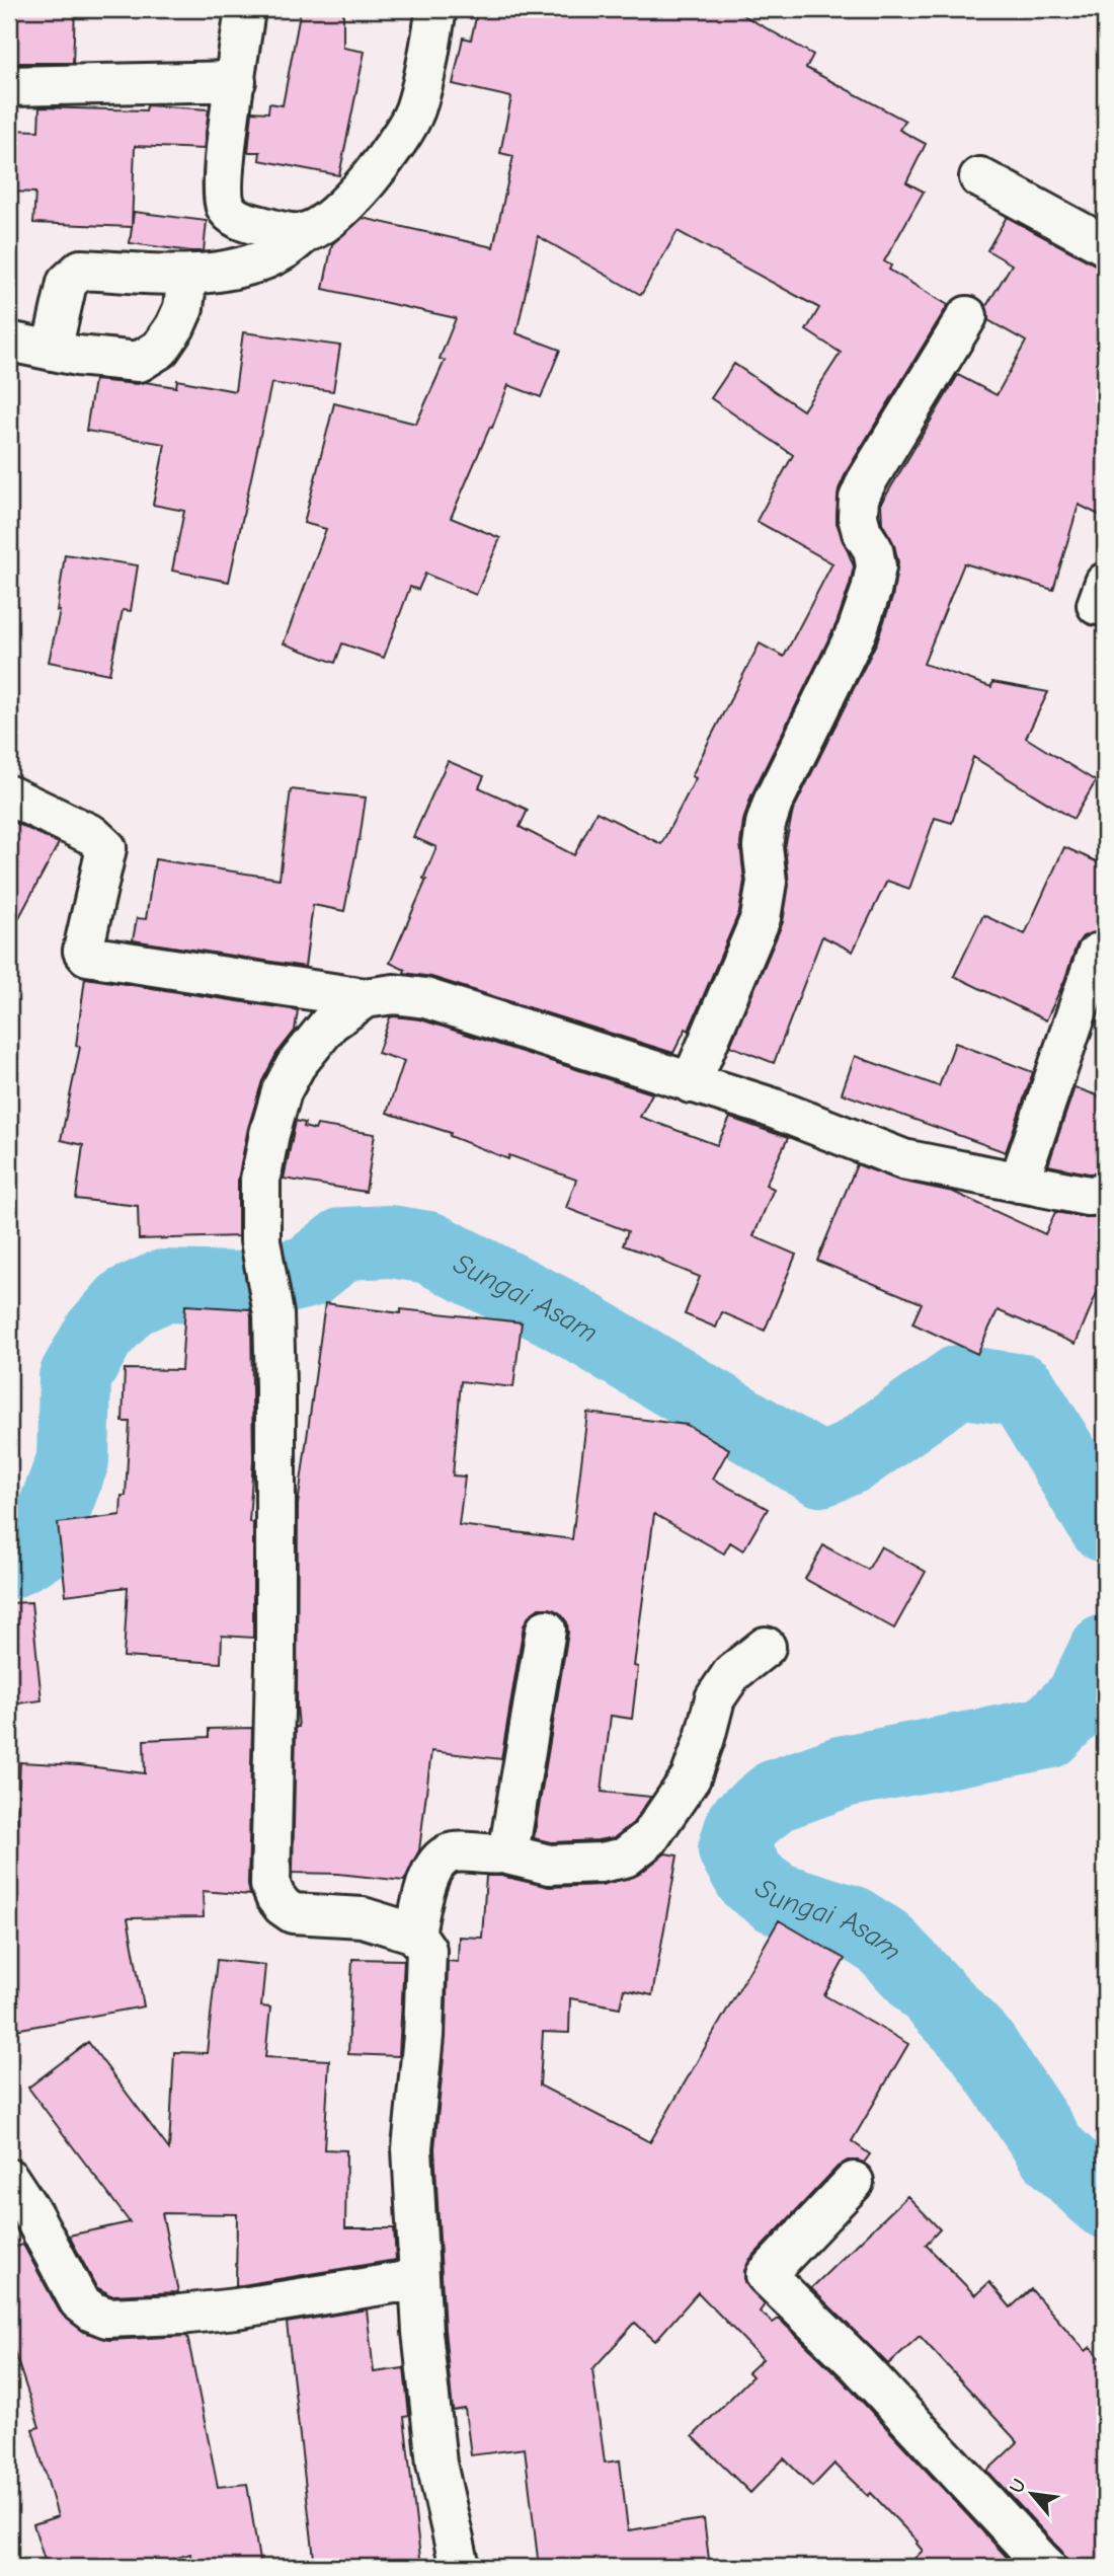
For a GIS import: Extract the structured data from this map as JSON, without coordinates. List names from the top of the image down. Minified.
{"water":["Sungai Asam"],"north":"top left"}
